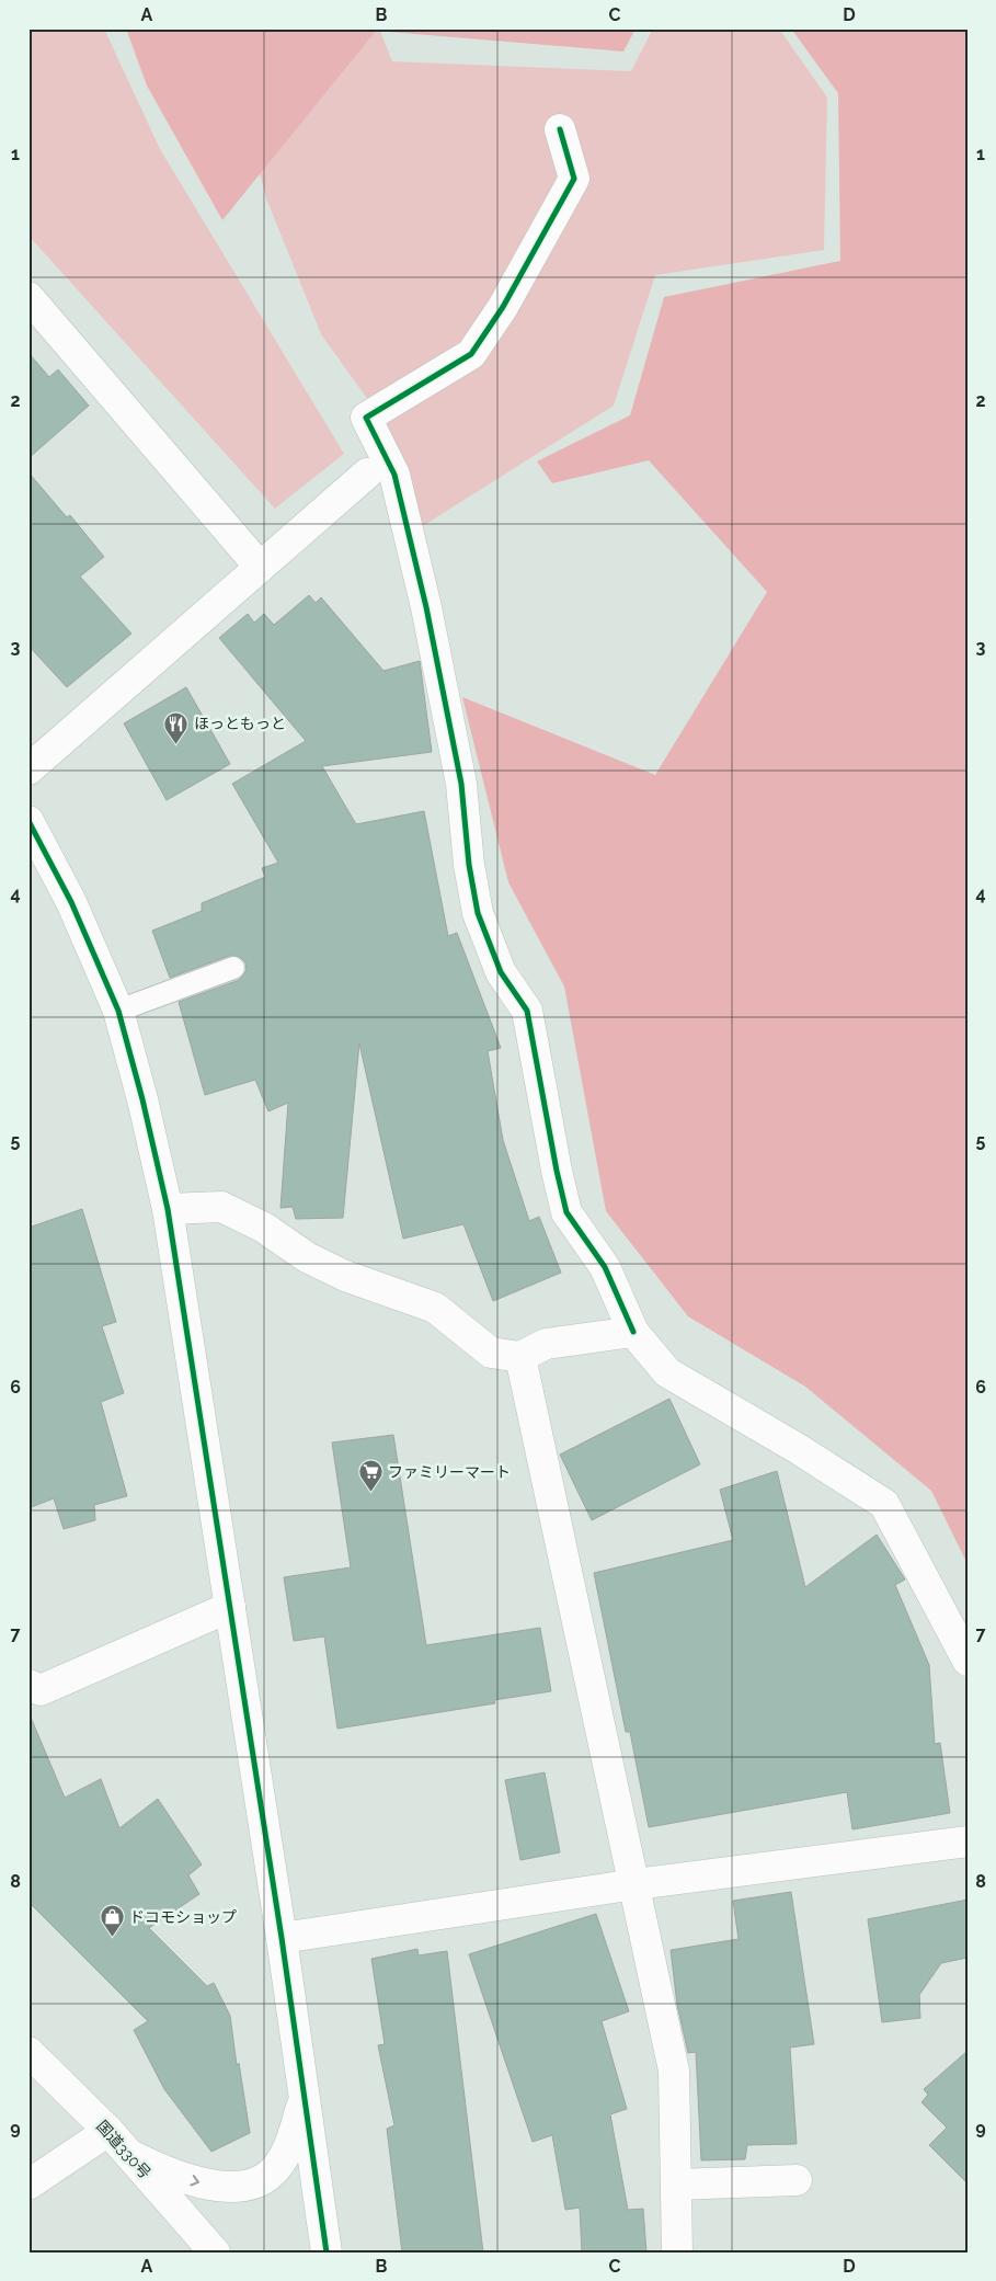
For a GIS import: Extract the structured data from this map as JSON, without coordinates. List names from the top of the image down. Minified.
{"streets":{"main road":["国道330号"]},"places":{"restaurant":["ほっともっと"],"supermarket":["ファミリーマート"],"shop":["ドコモショップ"]},"grid":{"columns":["A","B","C","D"],"rows":["1","2","3","4","5","6","7","8","9"]}}
